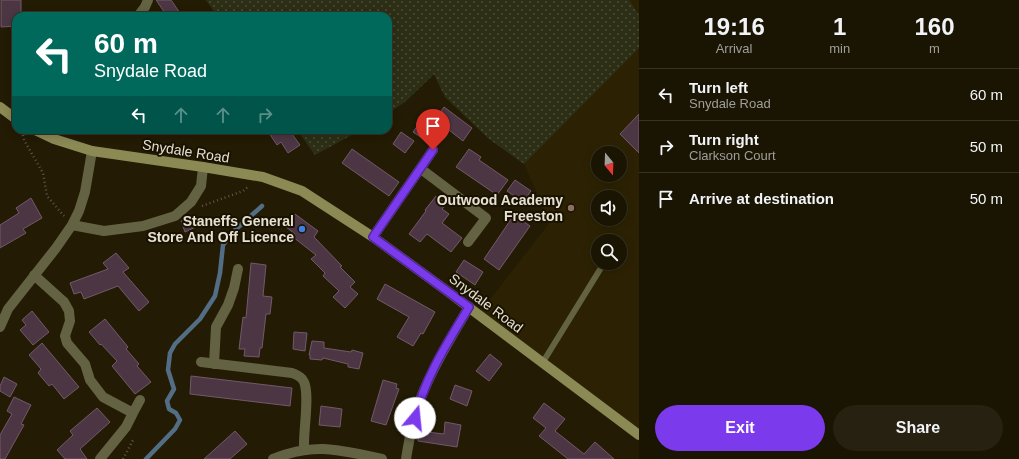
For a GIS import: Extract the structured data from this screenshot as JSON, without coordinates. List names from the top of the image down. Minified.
{"streets":{"street":["Snydale Road"]},"places":["Outwood Academy Freeston","Staneffs General Store And Off Licence"],"north":"bottom","page":{"eta":["19:16","Arrival","1","min","160","m"],"turn":["60 m","Snydale Road"],"list":[{"name":"Turn left","note":"Snydale Road","value":"60 m"},{"name":"Turn right","note":"Clarkson Court","value":"50 m"},{"name":"Arrive at destination","value":"50 m"}],"buttons":["Exit","Share"]}}
